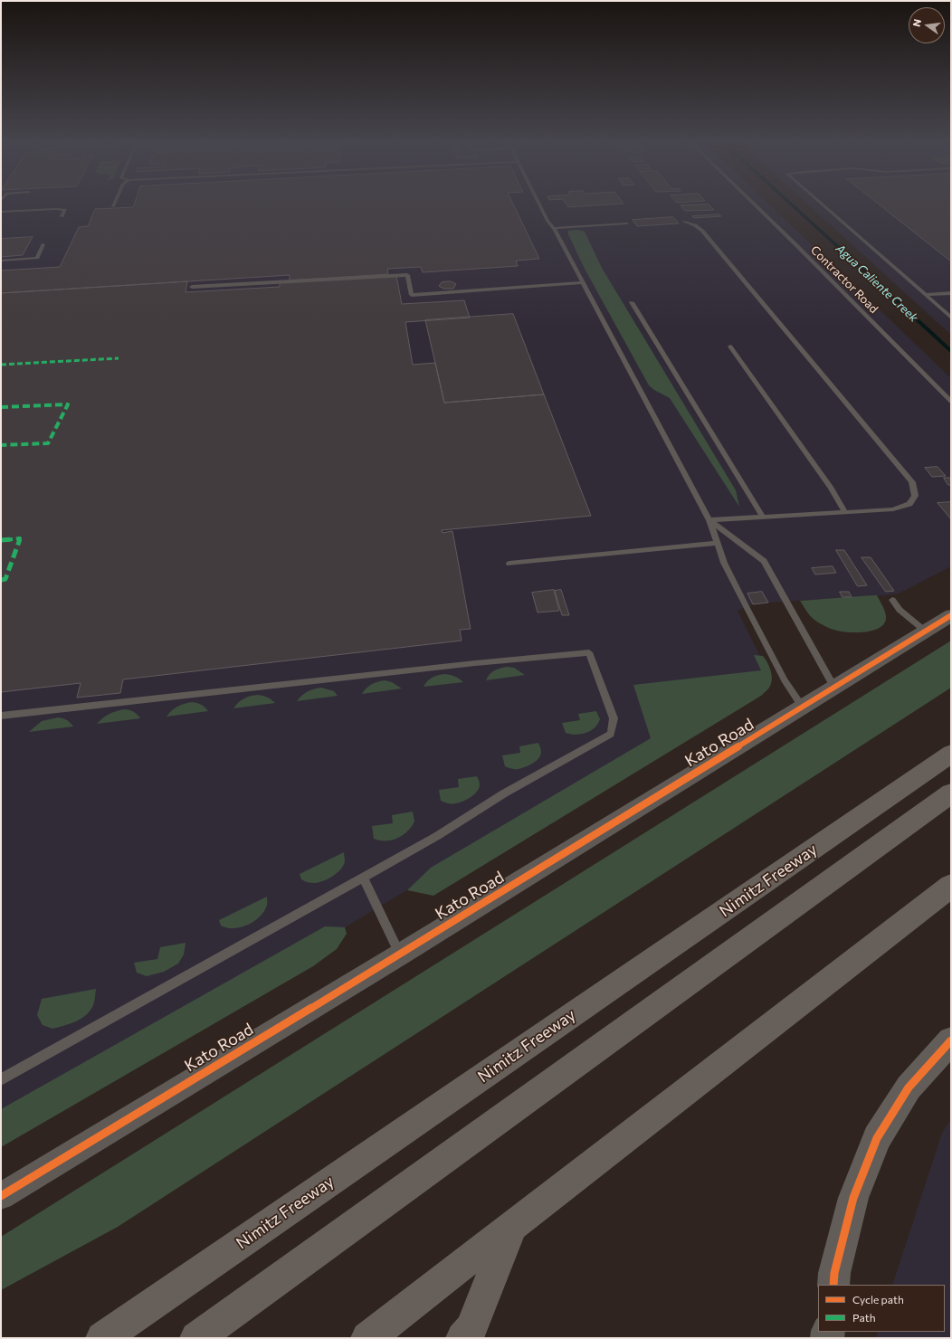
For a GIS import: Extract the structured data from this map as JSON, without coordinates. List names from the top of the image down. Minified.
{"streets":{"highway":["Nimitz Freeway"],"street":["Kato Road"],"lane":["Contractor Road"]},"water":["Agua Caliente Creek"],"legend":["Cycle path","Path"],"north":"left"}
